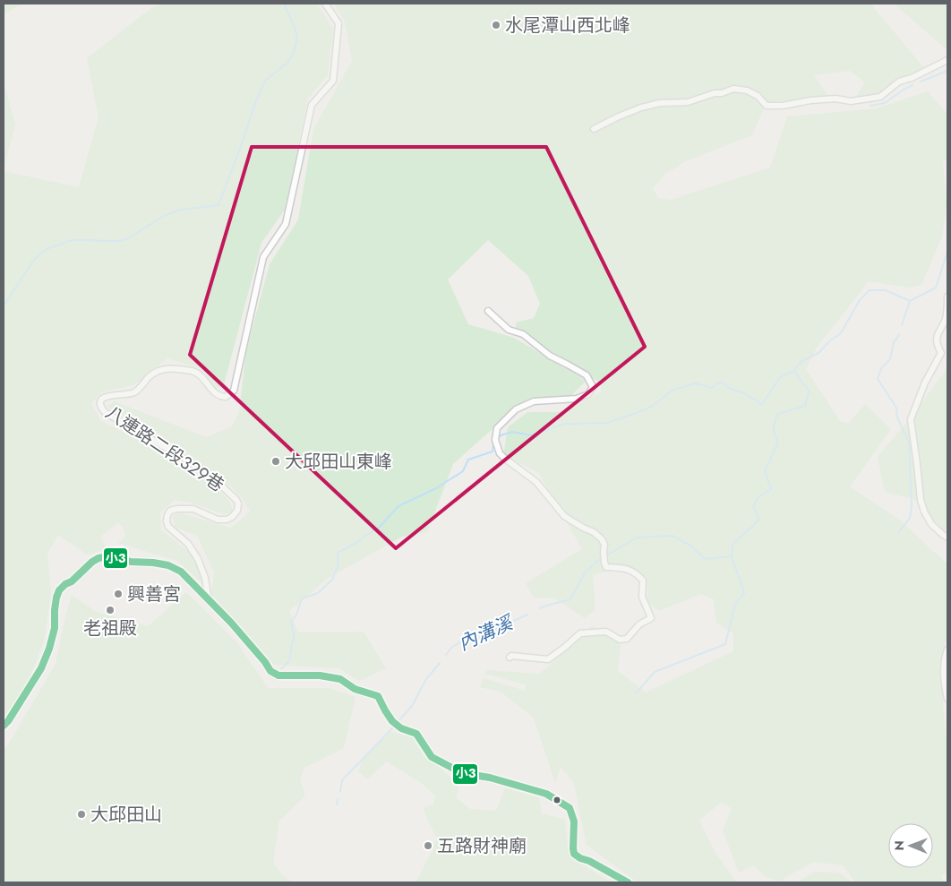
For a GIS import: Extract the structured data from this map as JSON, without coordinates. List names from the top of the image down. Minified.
{"streets":{"street":["八連路二段329巷"]},"water":["內溝溪"],"places":["水尾潭山西北峰","大邱田山東峰","興善宮","老祖殿","大邱田山","五路財神廟"],"lines":["transit line 小3"],"north":"left"}
